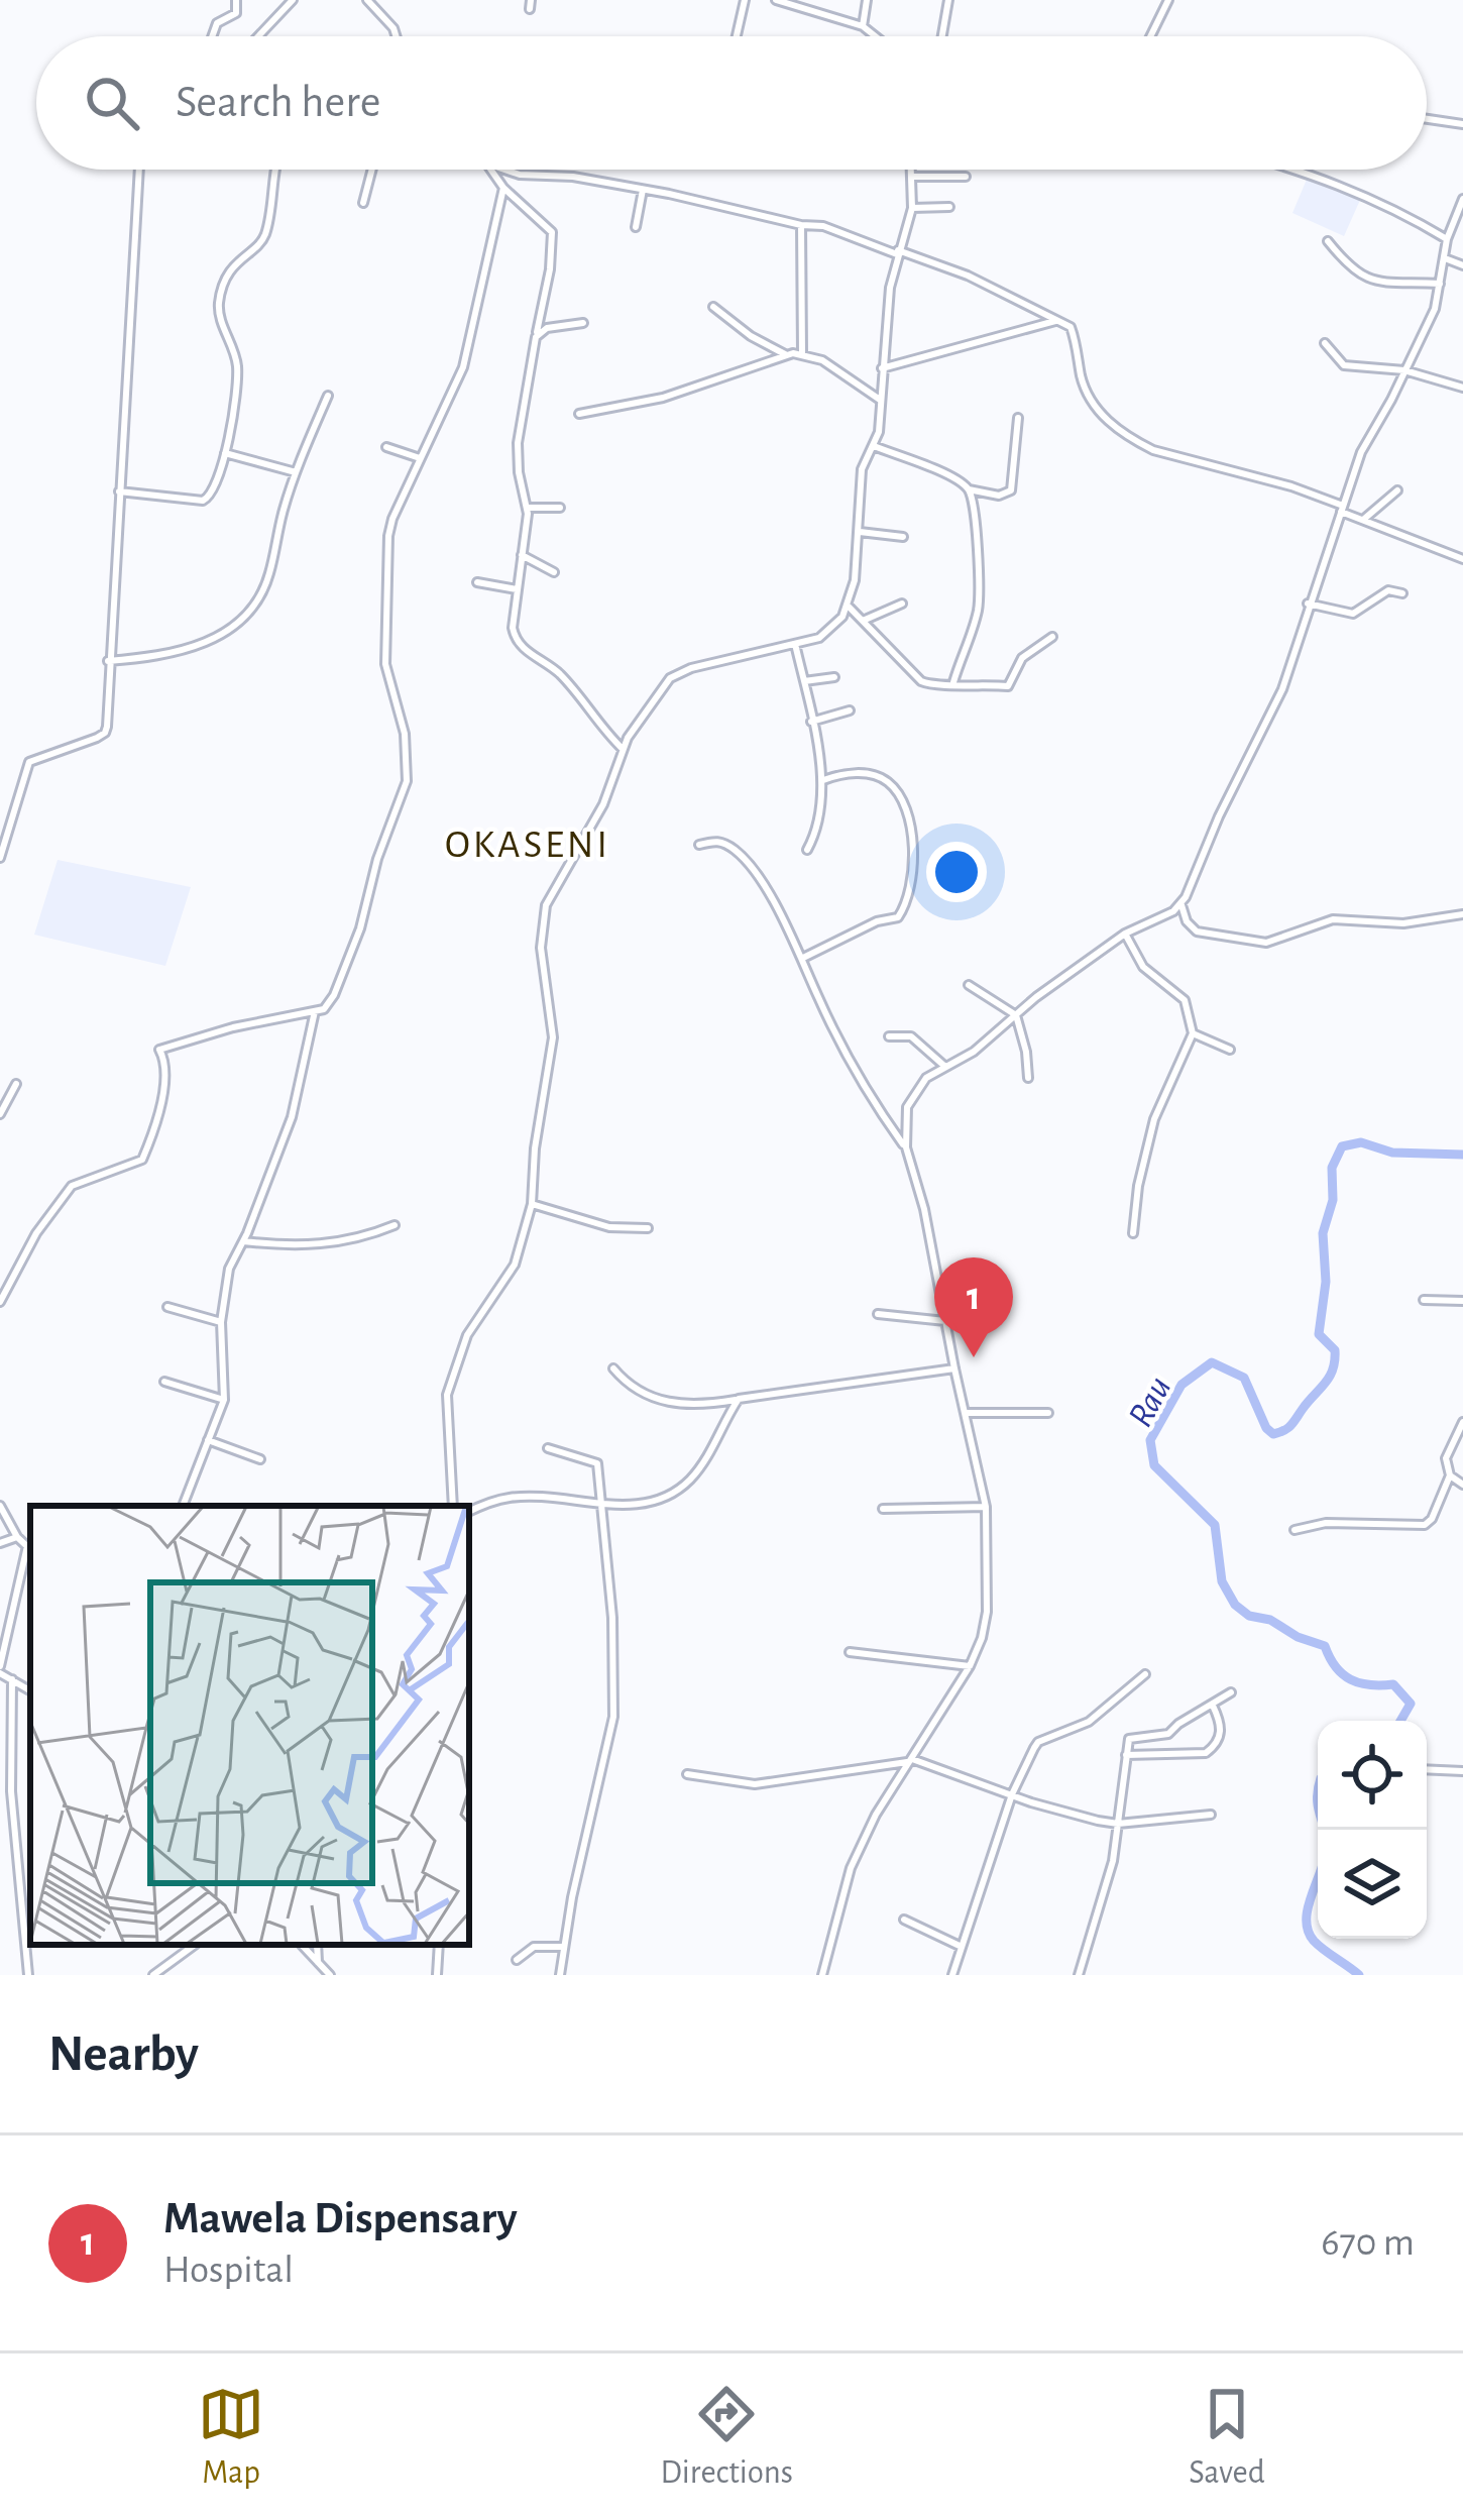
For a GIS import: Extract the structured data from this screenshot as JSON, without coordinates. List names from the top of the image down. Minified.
{"districts":["OKASENI"],"water":["Rau"],"page":{"search":"Search here","pins":"1","heading":"Nearby","list":[{"mark":"1","name":"Mawela Dispensary","note":"Hospital","value":"670 m"}],"nav":["Map","Directions","Saved"]}}
